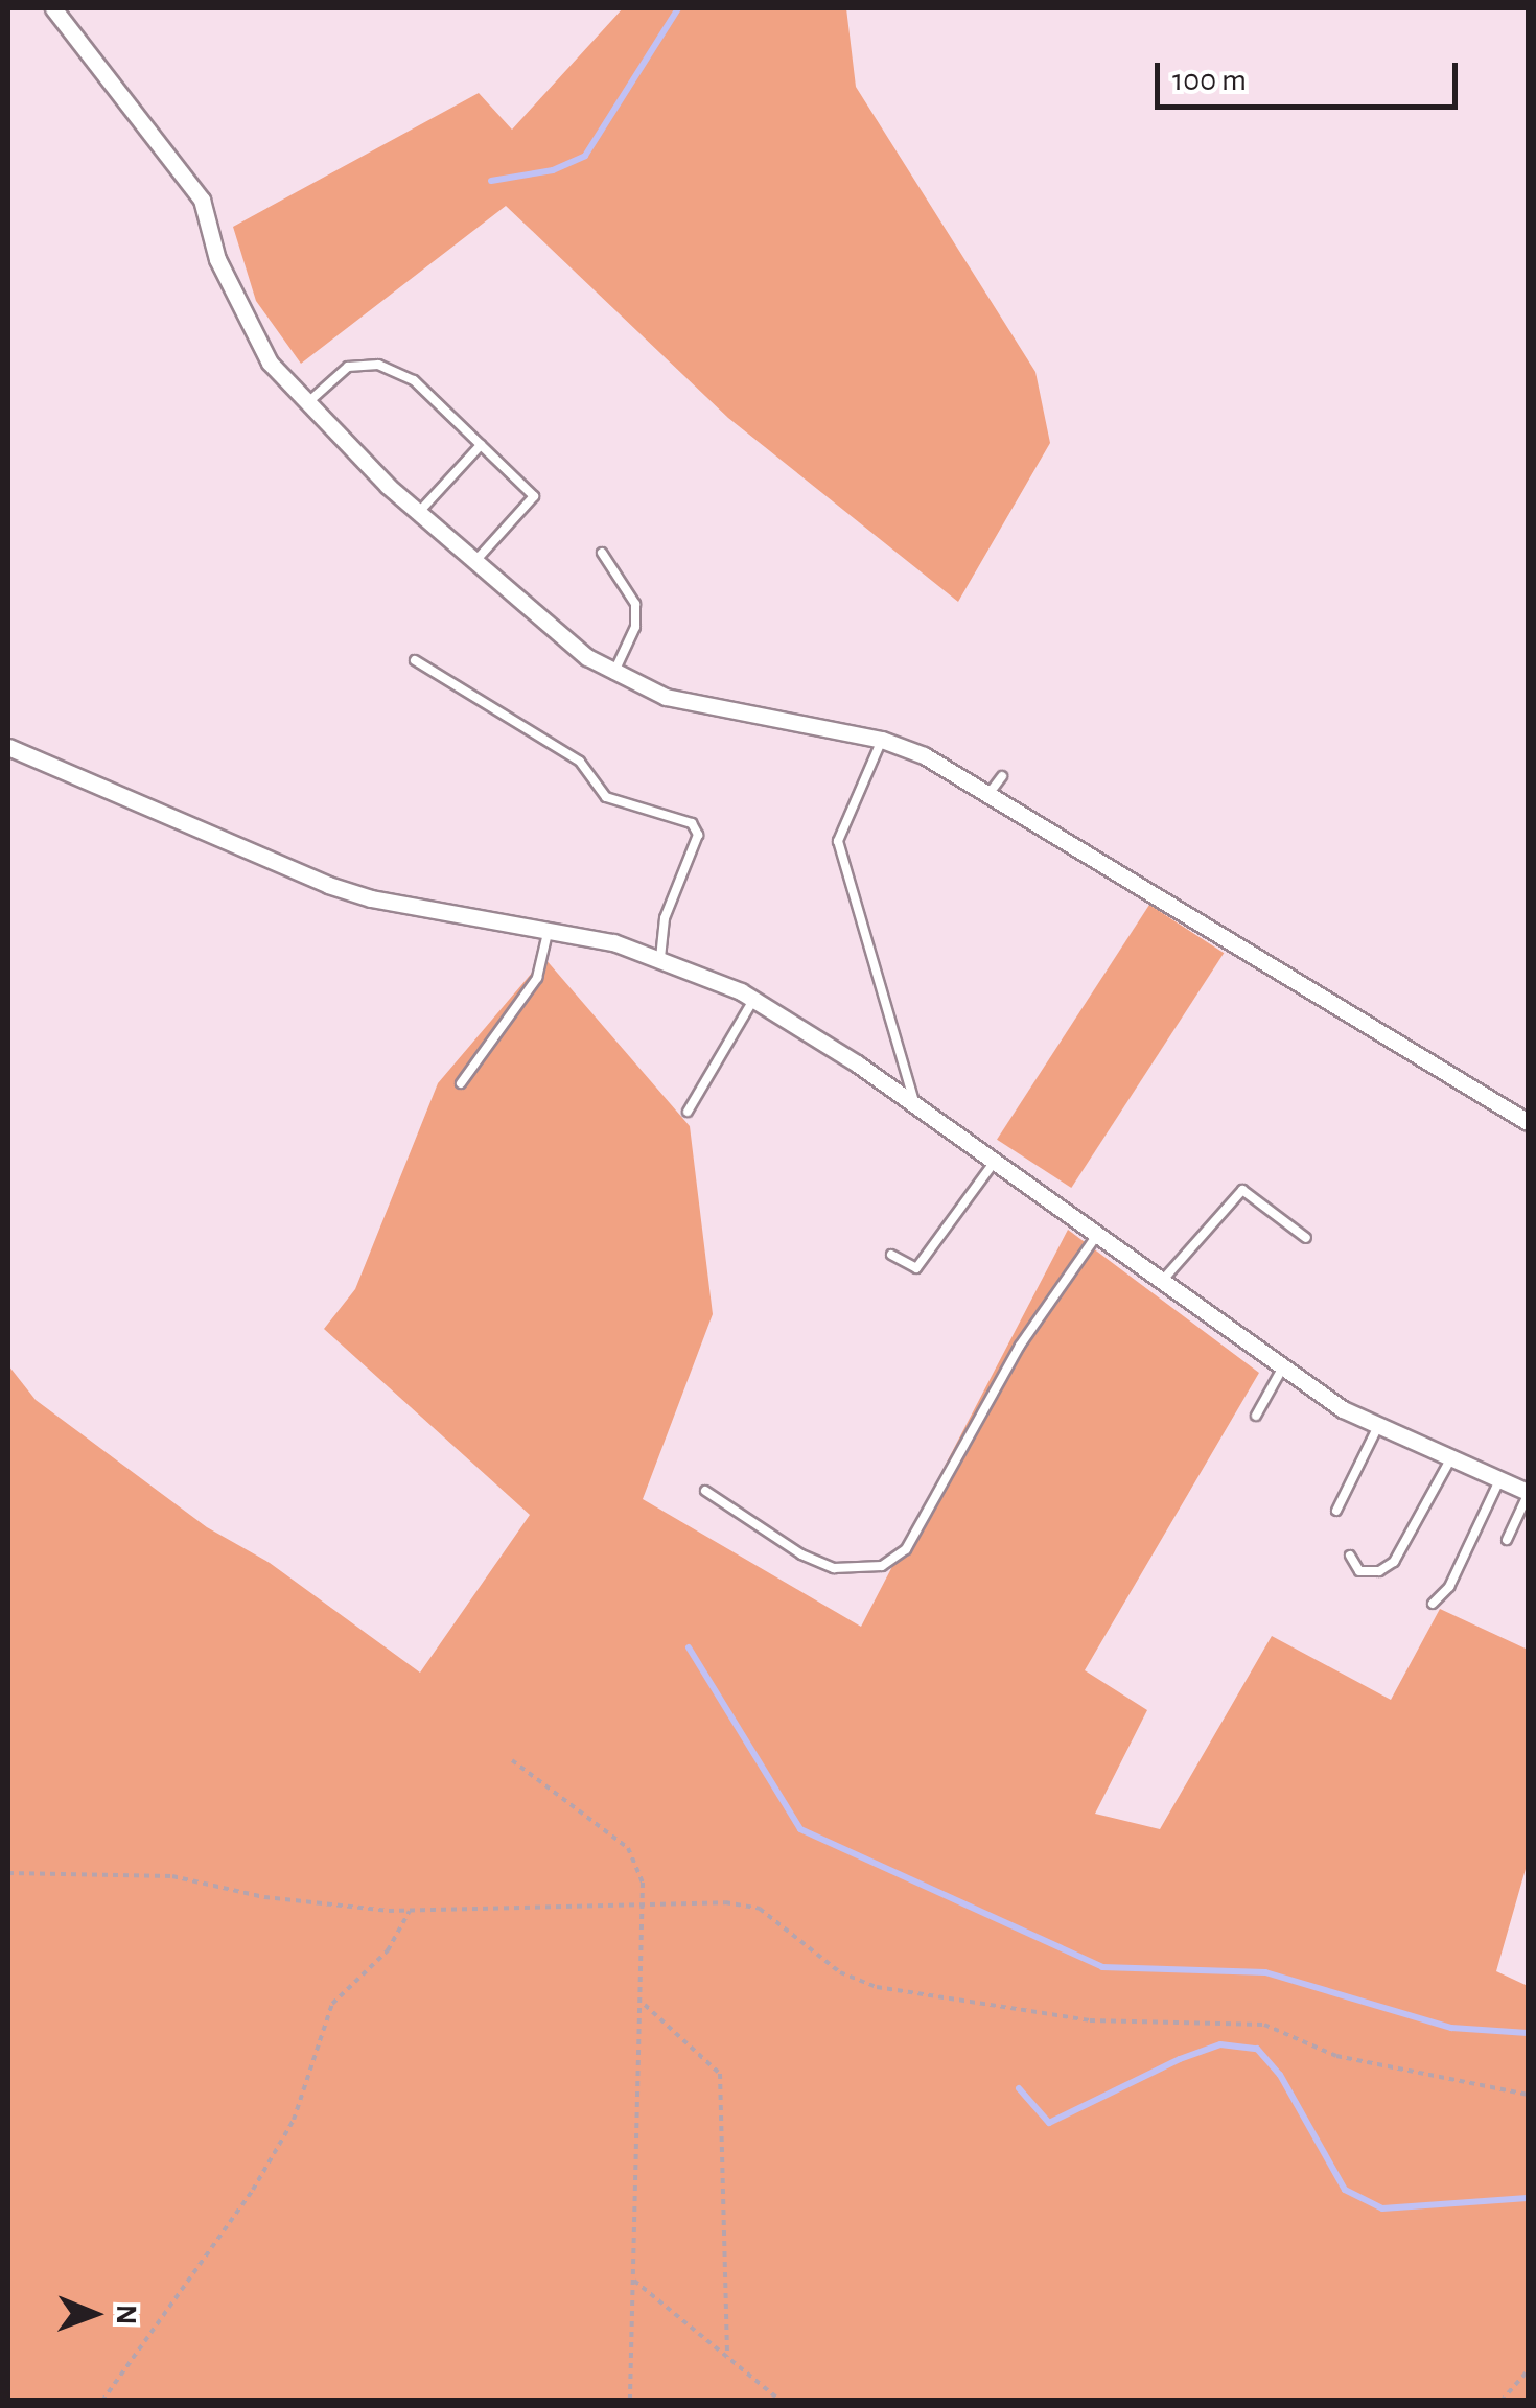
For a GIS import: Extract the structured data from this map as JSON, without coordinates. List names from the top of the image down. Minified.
{"scale_bar":"100 m","north":"right"}
